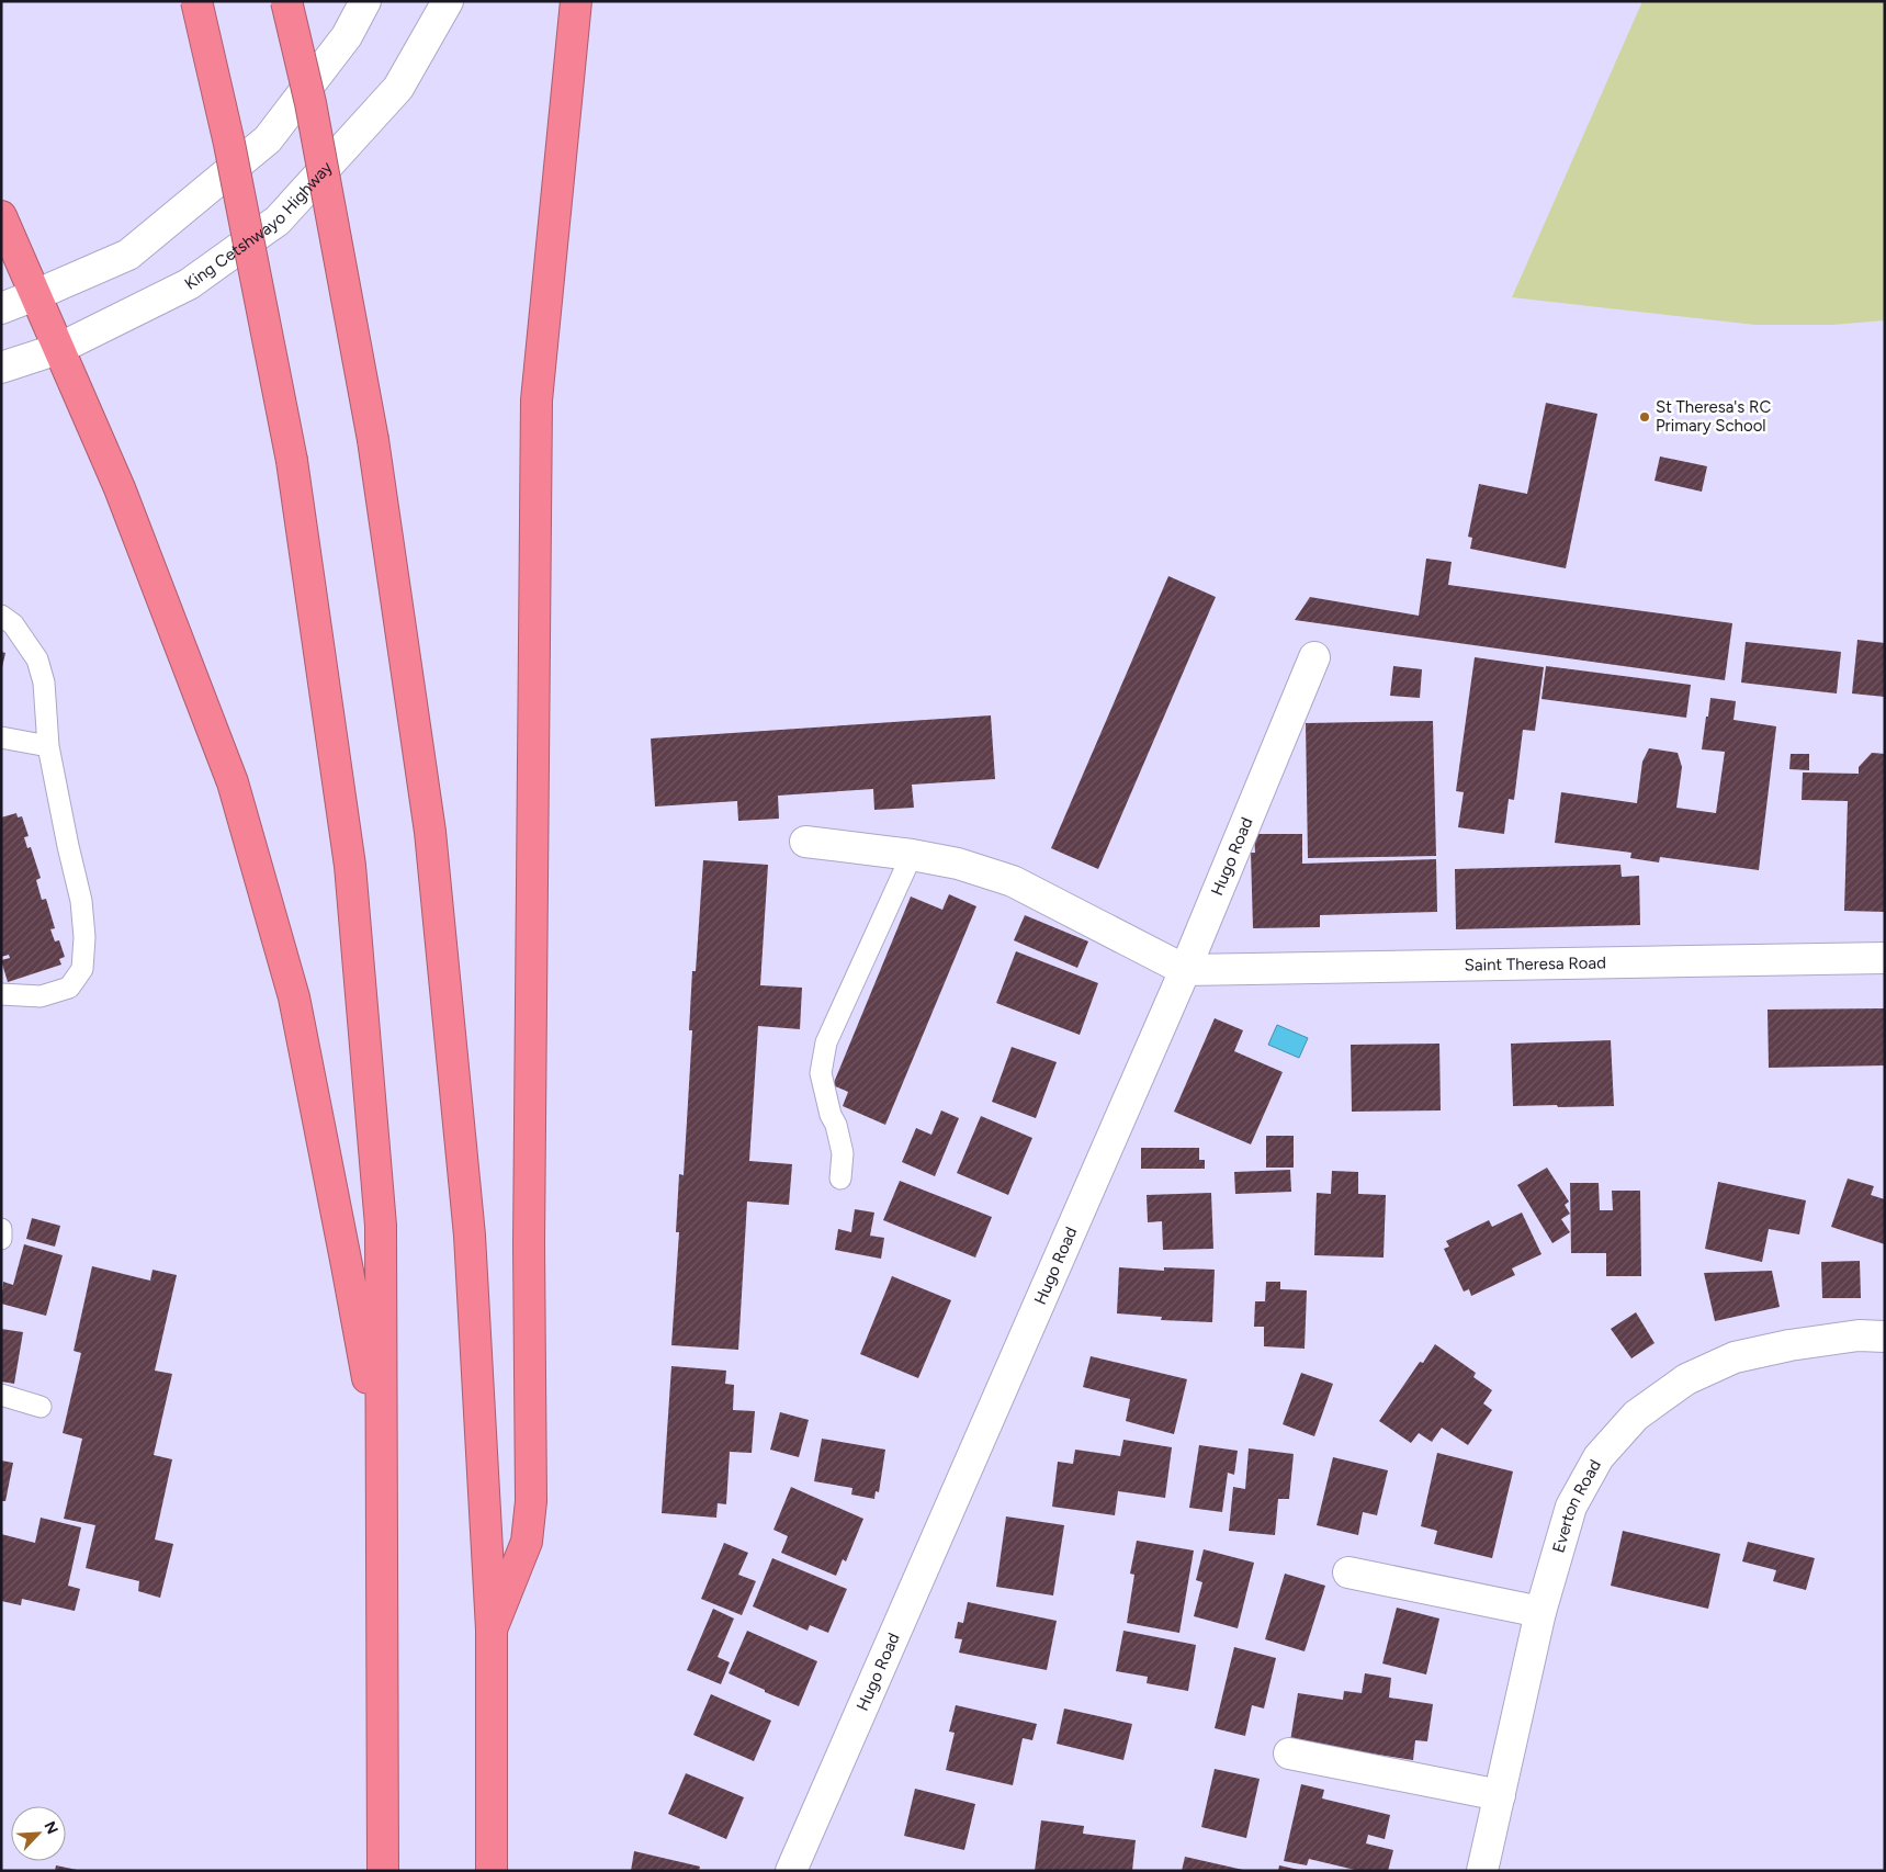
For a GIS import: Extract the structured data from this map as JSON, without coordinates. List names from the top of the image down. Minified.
{"streets":{"street":["King Cetshwayo Highway","Hugo Road","Saint Theresa Road","Everton Road"]},"crossings":[["Hugo Road","Saint Theresa Road"]],"places":["St Theresa's RC Primary School"],"north":"top right"}
